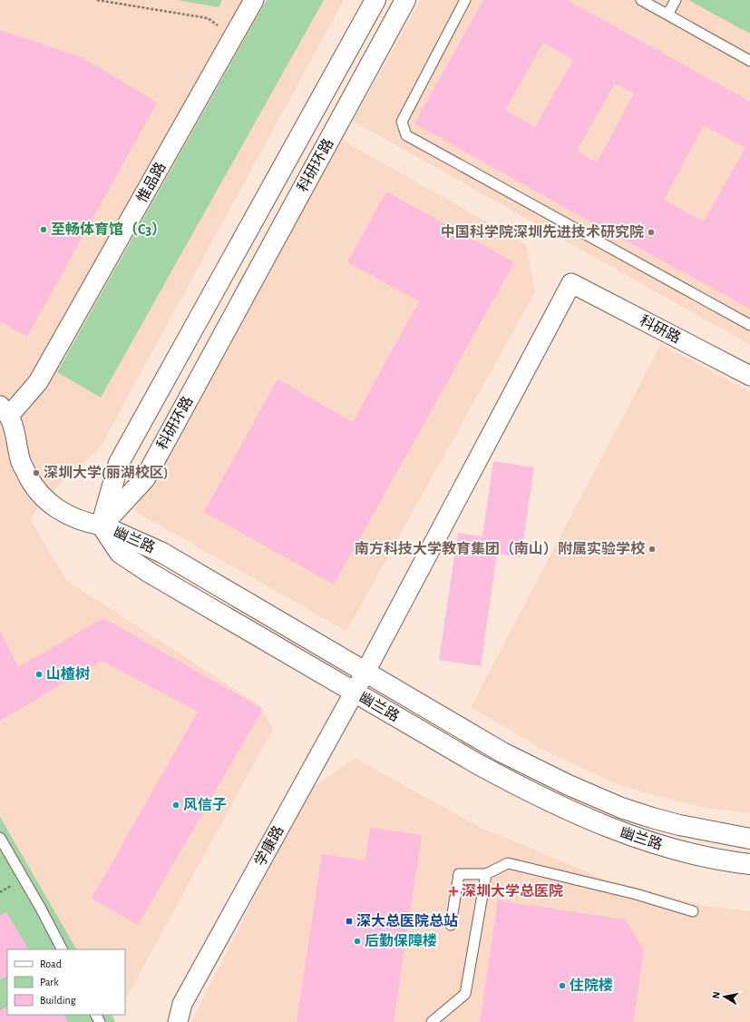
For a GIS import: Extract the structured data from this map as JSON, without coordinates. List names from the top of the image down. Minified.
{"streets":{"street":["科研环路","惟品路","科研路","幽兰路","学康路"]},"crossings":[["科研环路","幽兰路"],["科研路","学康路"],["幽兰路","学康路"]],"places":{"other":["至畅体育馆（C3）","中国科学院深圳先进技术研究院","深圳大学(丽湖校区)","南方科技大学教育集团（南山）附属实验学校","山楂树","风信子","后勤保障楼","住院楼"],"health":["深圳大学总医院"],"transit":["深大总医院总站"]},"legend":["Road","Park","Building"],"north":"left"}
